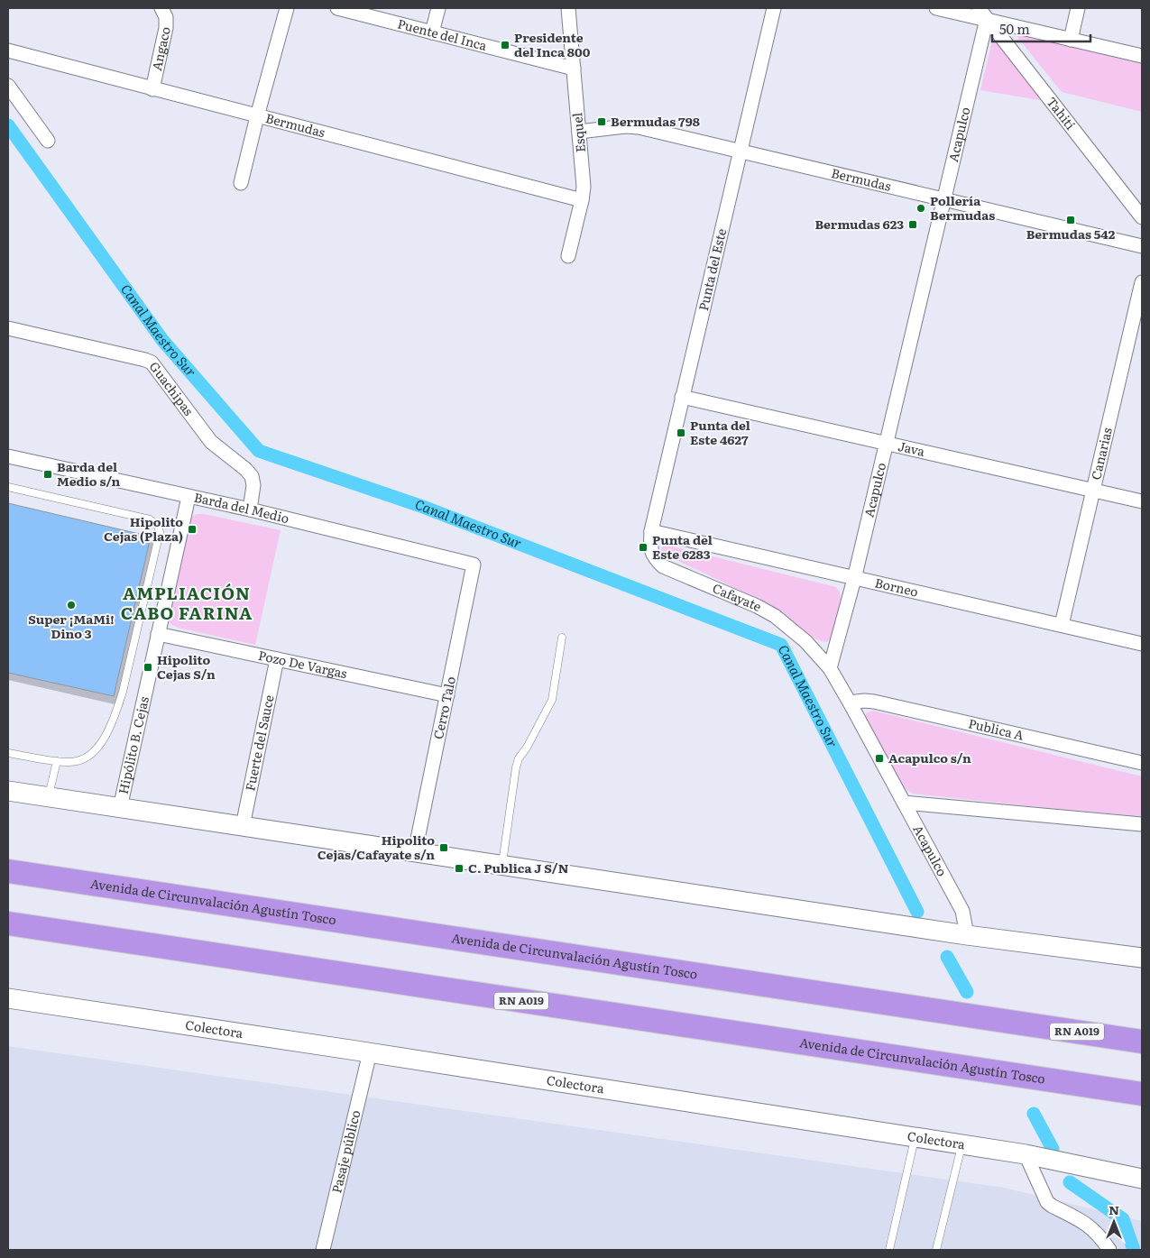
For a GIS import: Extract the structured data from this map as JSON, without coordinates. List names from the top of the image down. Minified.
{"streets":{"highway":["Avenida de Circunvalación Agustín Tosco","RN A019"],"street":["Puente del Inca","Angaco","Tahití","Bermudas","Esquel","Acapulco","Punta del Este","Guachipas","Java","Canarias","Barda del Medio","Borneo","Cafayate","Pozo De Vargas","Cerro Talo","Publica A","Fuerte del Sauce","Hipólito B. Cejas","Colectora","Pasaje público"]},"crossings":[["Puente del Inca","Esquel"],["Angaco","Bermudas"],["Tahití","Acapulco"],["Bermudas","Esquel"],["Bermudas","Acapulco"],["Bermudas","Punta del Este"],["Acapulco","Java"],["Acapulco","Borneo"],["Acapulco","Cafayate"],["Acapulco","Publica A"],["Punta del Este","Java"],["Punta del Este","Borneo"],["Punta del Este","Cafayate"],["Guachipas","Barda del Medio"],["Java","Canarias"],["Canarias","Borneo"],["Barda del Medio","Cerro Talo"],["Barda del Medio","Hipólito B. Cejas"],["Borneo","Cafayate"],["Pozo De Vargas","Cerro Talo"],["Pozo De Vargas","Fuerte del Sauce"],["Pozo De Vargas","Hipólito B. Cejas"],["Colectora","Pasaje público"]],"districts":["AMPLIACIÓN CABO FARINA"],"water":["Canal Maestro Sur"],"places":{"transit":["Presidente del Inca 800","Bermudas 798","Bermudas 542","Bermudas 623","Punta del Este 4627","Barda del Medio s/n","Hipolito Cejas (Plaza)","Punta del Este 6283","Hipolito Cejas S/n","Acapulco s/n","Hipolito Cejas/Cafayate s/n","C. Publica J S/N"],"other":["Pollería Bermudas","Super ¡MaMi! Dino 3"]},"scale_bar":"50 m","north":"top"}
